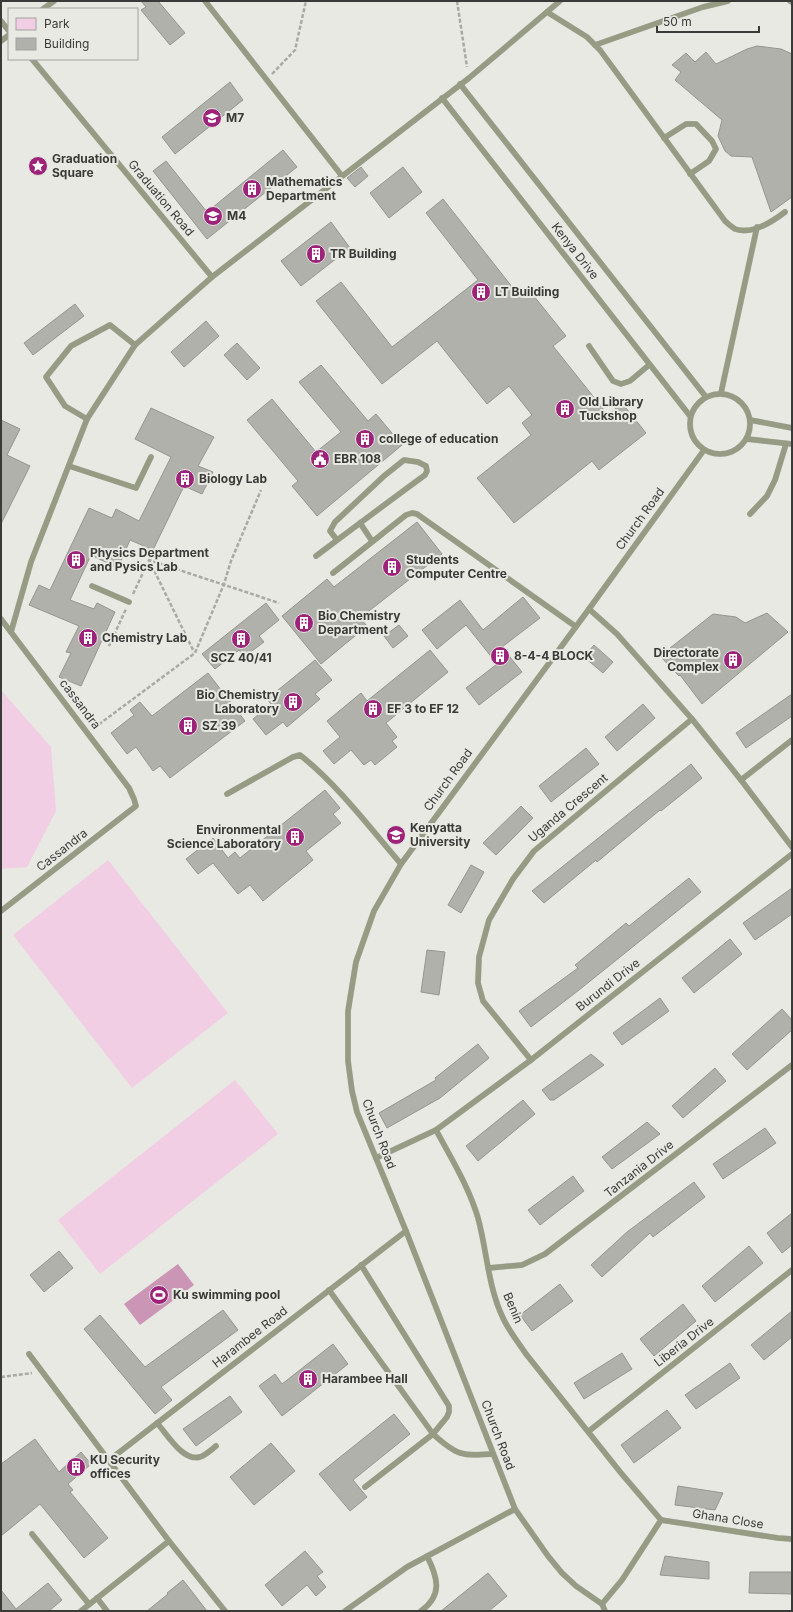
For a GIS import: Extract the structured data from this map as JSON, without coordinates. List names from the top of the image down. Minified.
{"streets":{"lane":["Graduation Road","Kenya Drive","Church Road","cassandra","Uganda Crescent","Cassandra","Burundi Drive","Tanzania Drive","Benin","Harambee Road","Liberia Drive","Ghana Close"]},"crossings":[["Kenya Drive","Church Road"],["Church Road","Harambee Road"],["cassandra","Cassandra"],["Uganda Crescent","Burundi Drive"],["Burundi Drive","Benin"],["Tanzania Drive","Benin"],["Benin","Liberia Drive"],["Benin","Ghana Close"]],"places":{"school or university":["M7","M4","Kenyatta University"],"place":["Graduation Square"],"building":["Mathematics Department","TR Building","LT Building","Old Library Tuckshop","college of education","Biology Lab","Physics Department and Pysics Lab","Students Computer Centre","Bio Chemistry Department","Chemistry Lab","SCZ 40/41","8-4-4 BLOCK","Directorate Complex","Bio Chemistry Laboratory","EF 3 to EF 12","SZ 39","Environmental Science Laboratory","Harambee Hall","KU Security offices"],"public building":["EBR 108"],"sports":["Ku swimming pool"]},"legend":["Park","Building"],"scale_bar":"50 m"}
